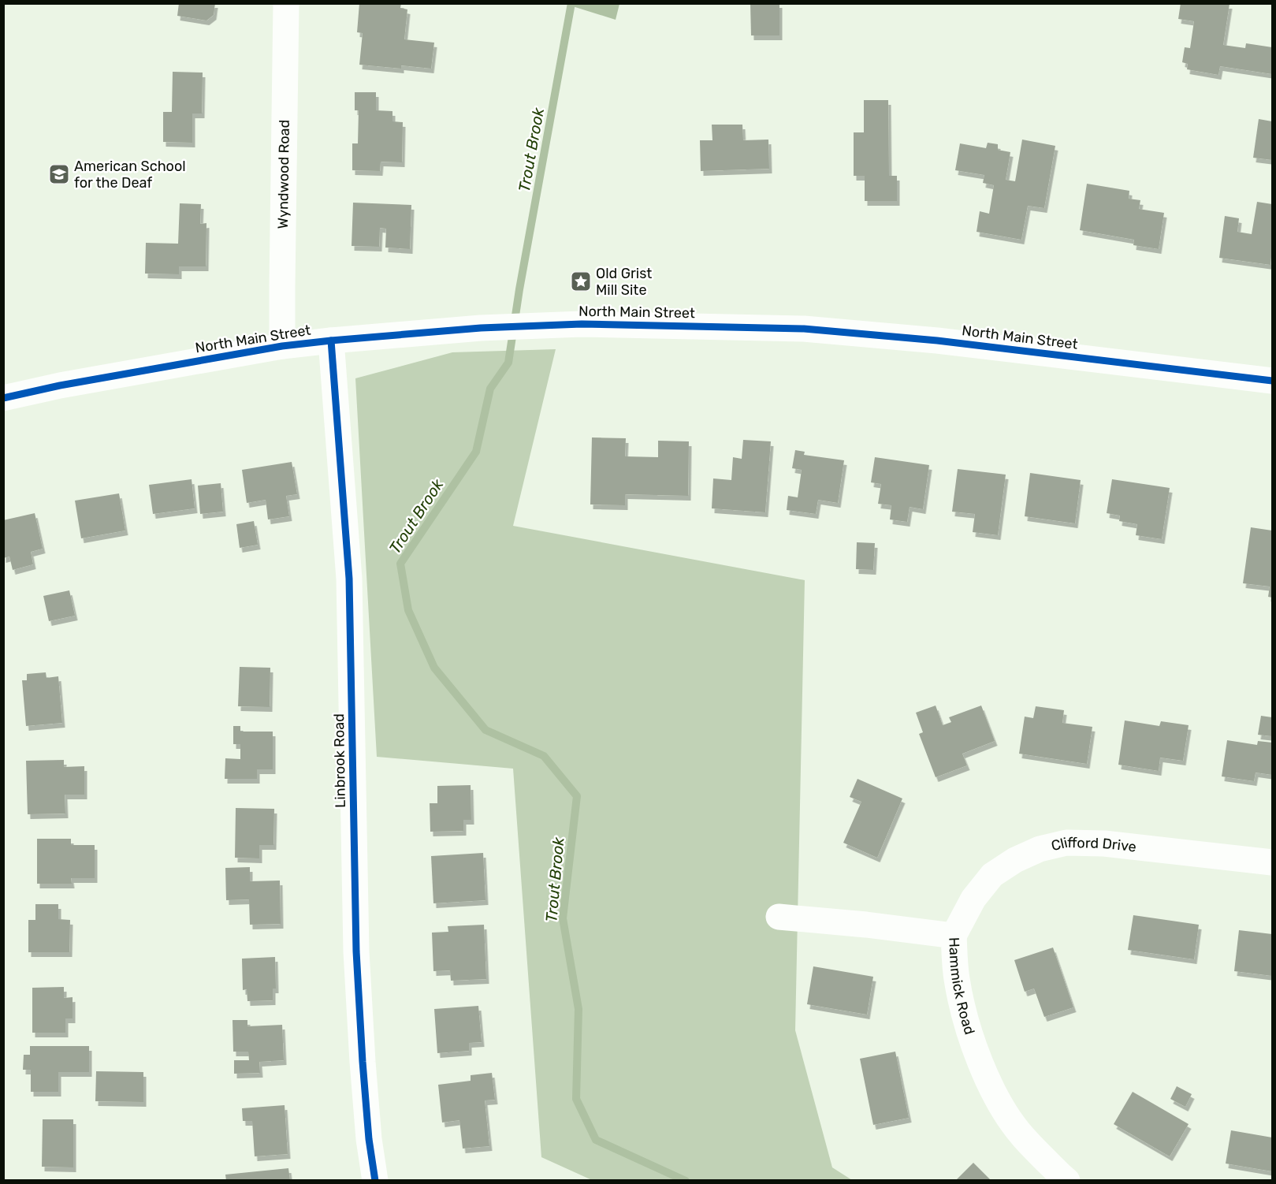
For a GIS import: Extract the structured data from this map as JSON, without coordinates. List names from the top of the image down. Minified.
{"streets":{"street":["Wyndwood Road","North Main Street","Linbrook Road","Clifford Drive","Hammick Road"]},"crossings":[["Wyndwood Road","North Main Street"],["North Main Street","Linbrook Road"],["Clifford Drive","Hammick Road"]],"water":["Trout Brook"],"places":{"school or university":["American School for the Deaf"],"place":["Old Grist Mill Site"]}}
